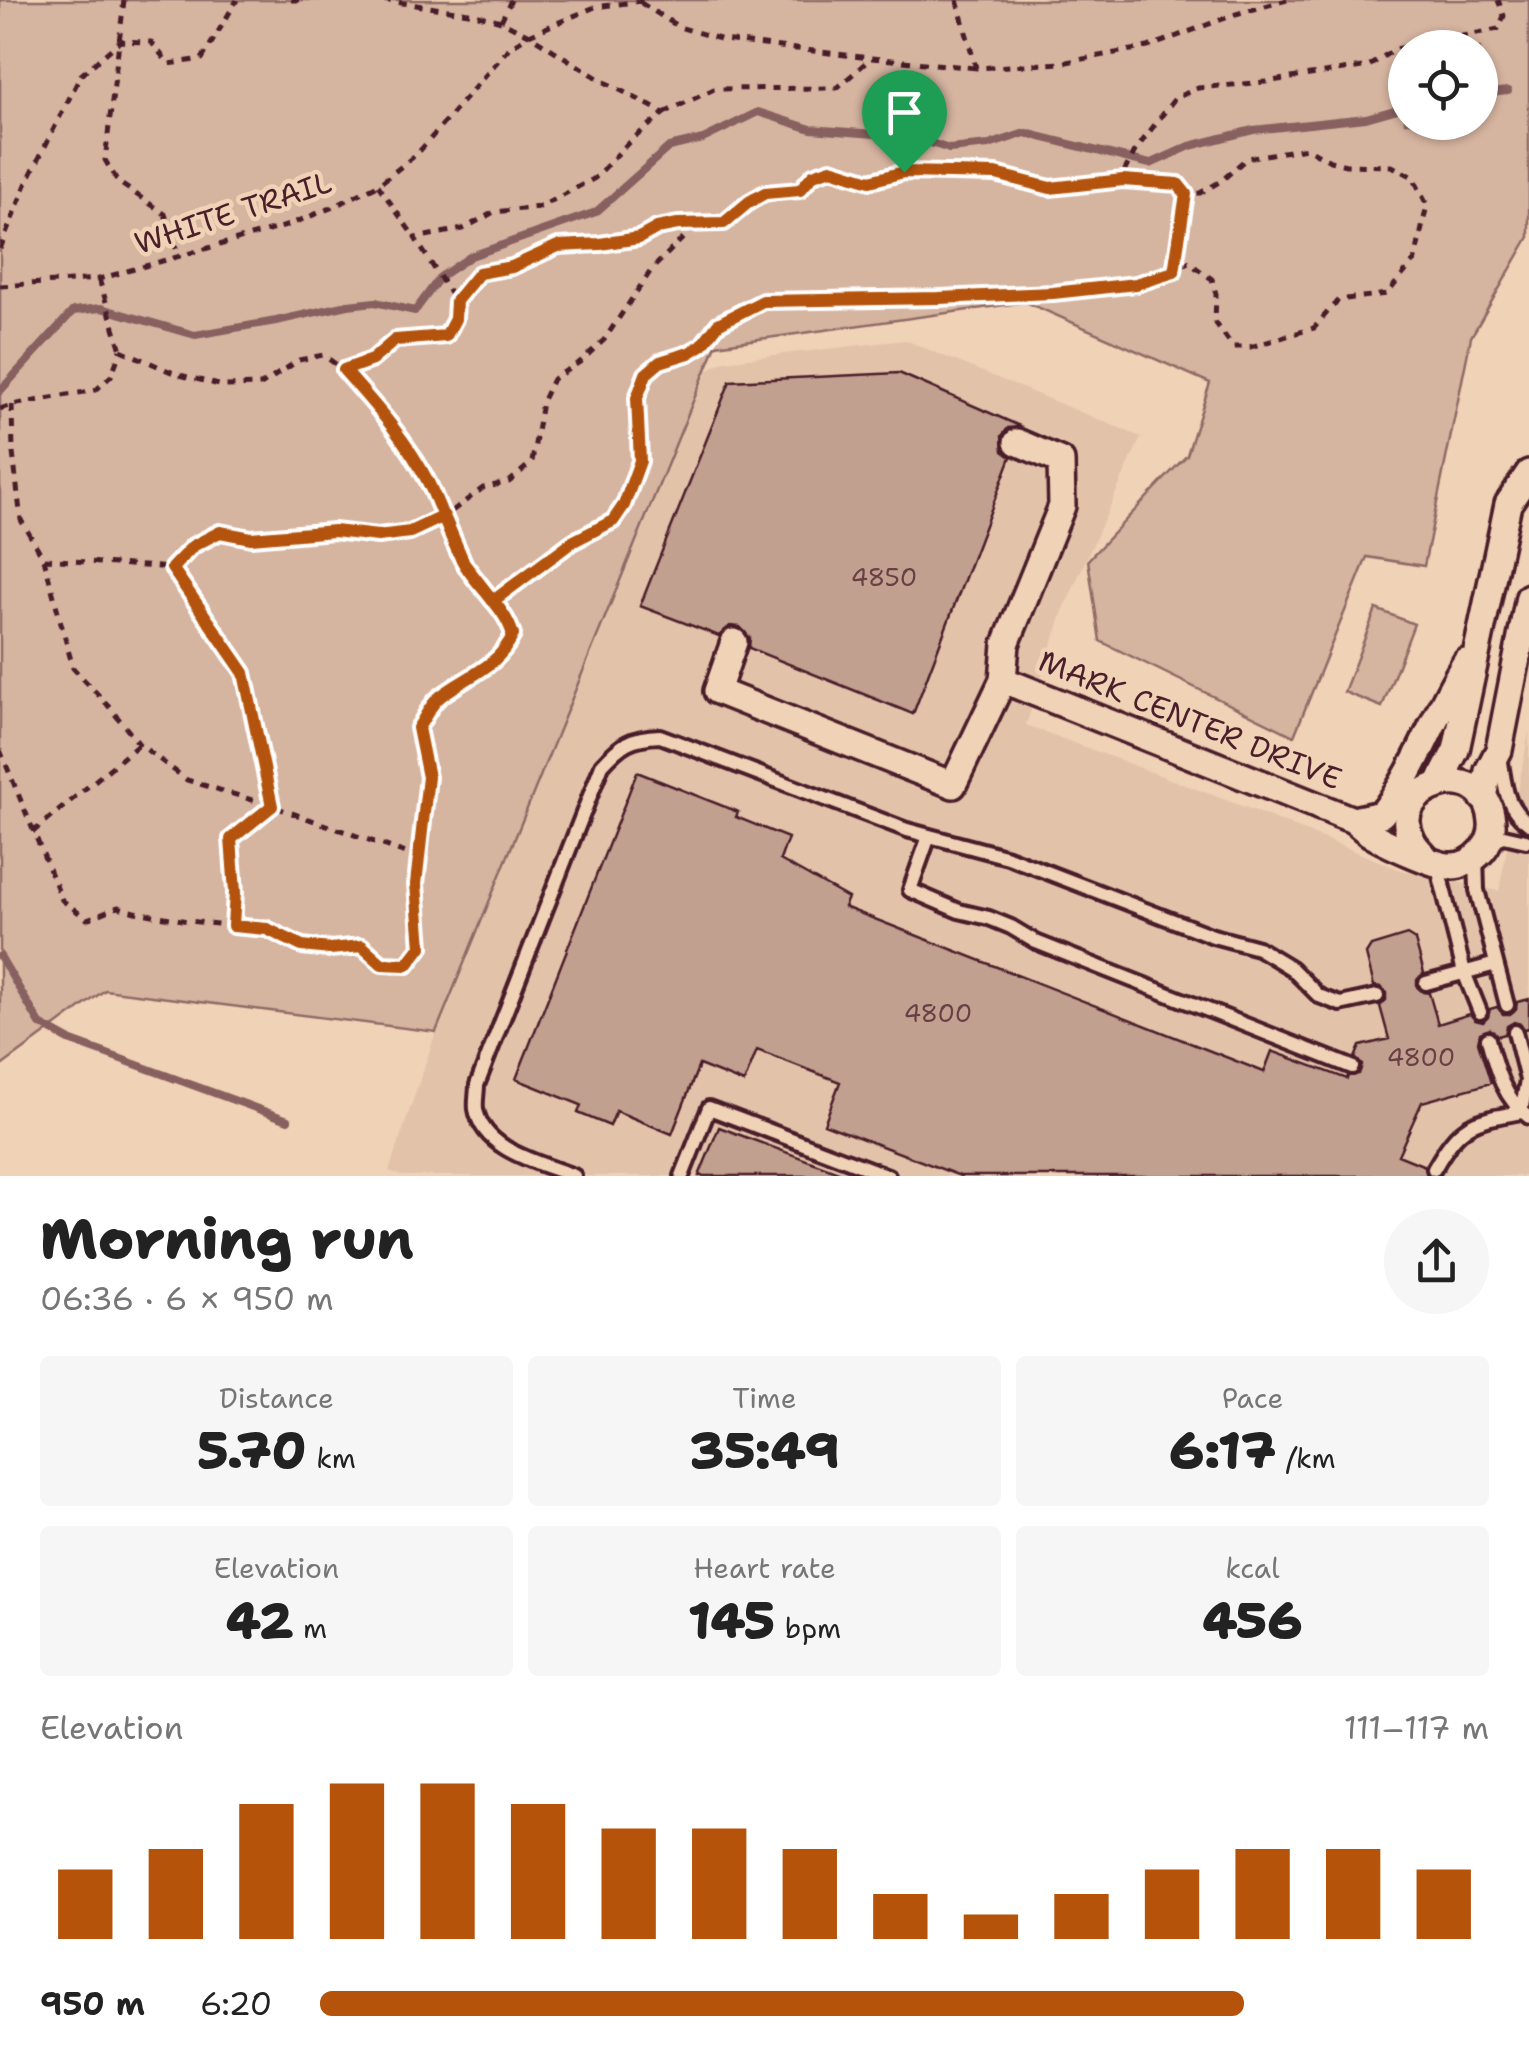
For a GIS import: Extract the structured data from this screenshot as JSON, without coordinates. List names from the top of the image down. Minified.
{"streets":{"street":["MARK CENTER DRIVE"],"path":["WHITE TRAIL"]},"house_numbers":["4850","4800","4800"],"page":{"heading":["Morning run","06:36 · 6 × 950 m"],"stats":[["Distance","5.70 km"],["Time","35:49"],["Pace","6:17 /km"],["Elevation","42 m"],["Heart rate","145 bpm"],["kcal","456"]],"chart":["Elevation","111–117 m"],"list":[{"name":"950 m","note":"6:20"}]}}
